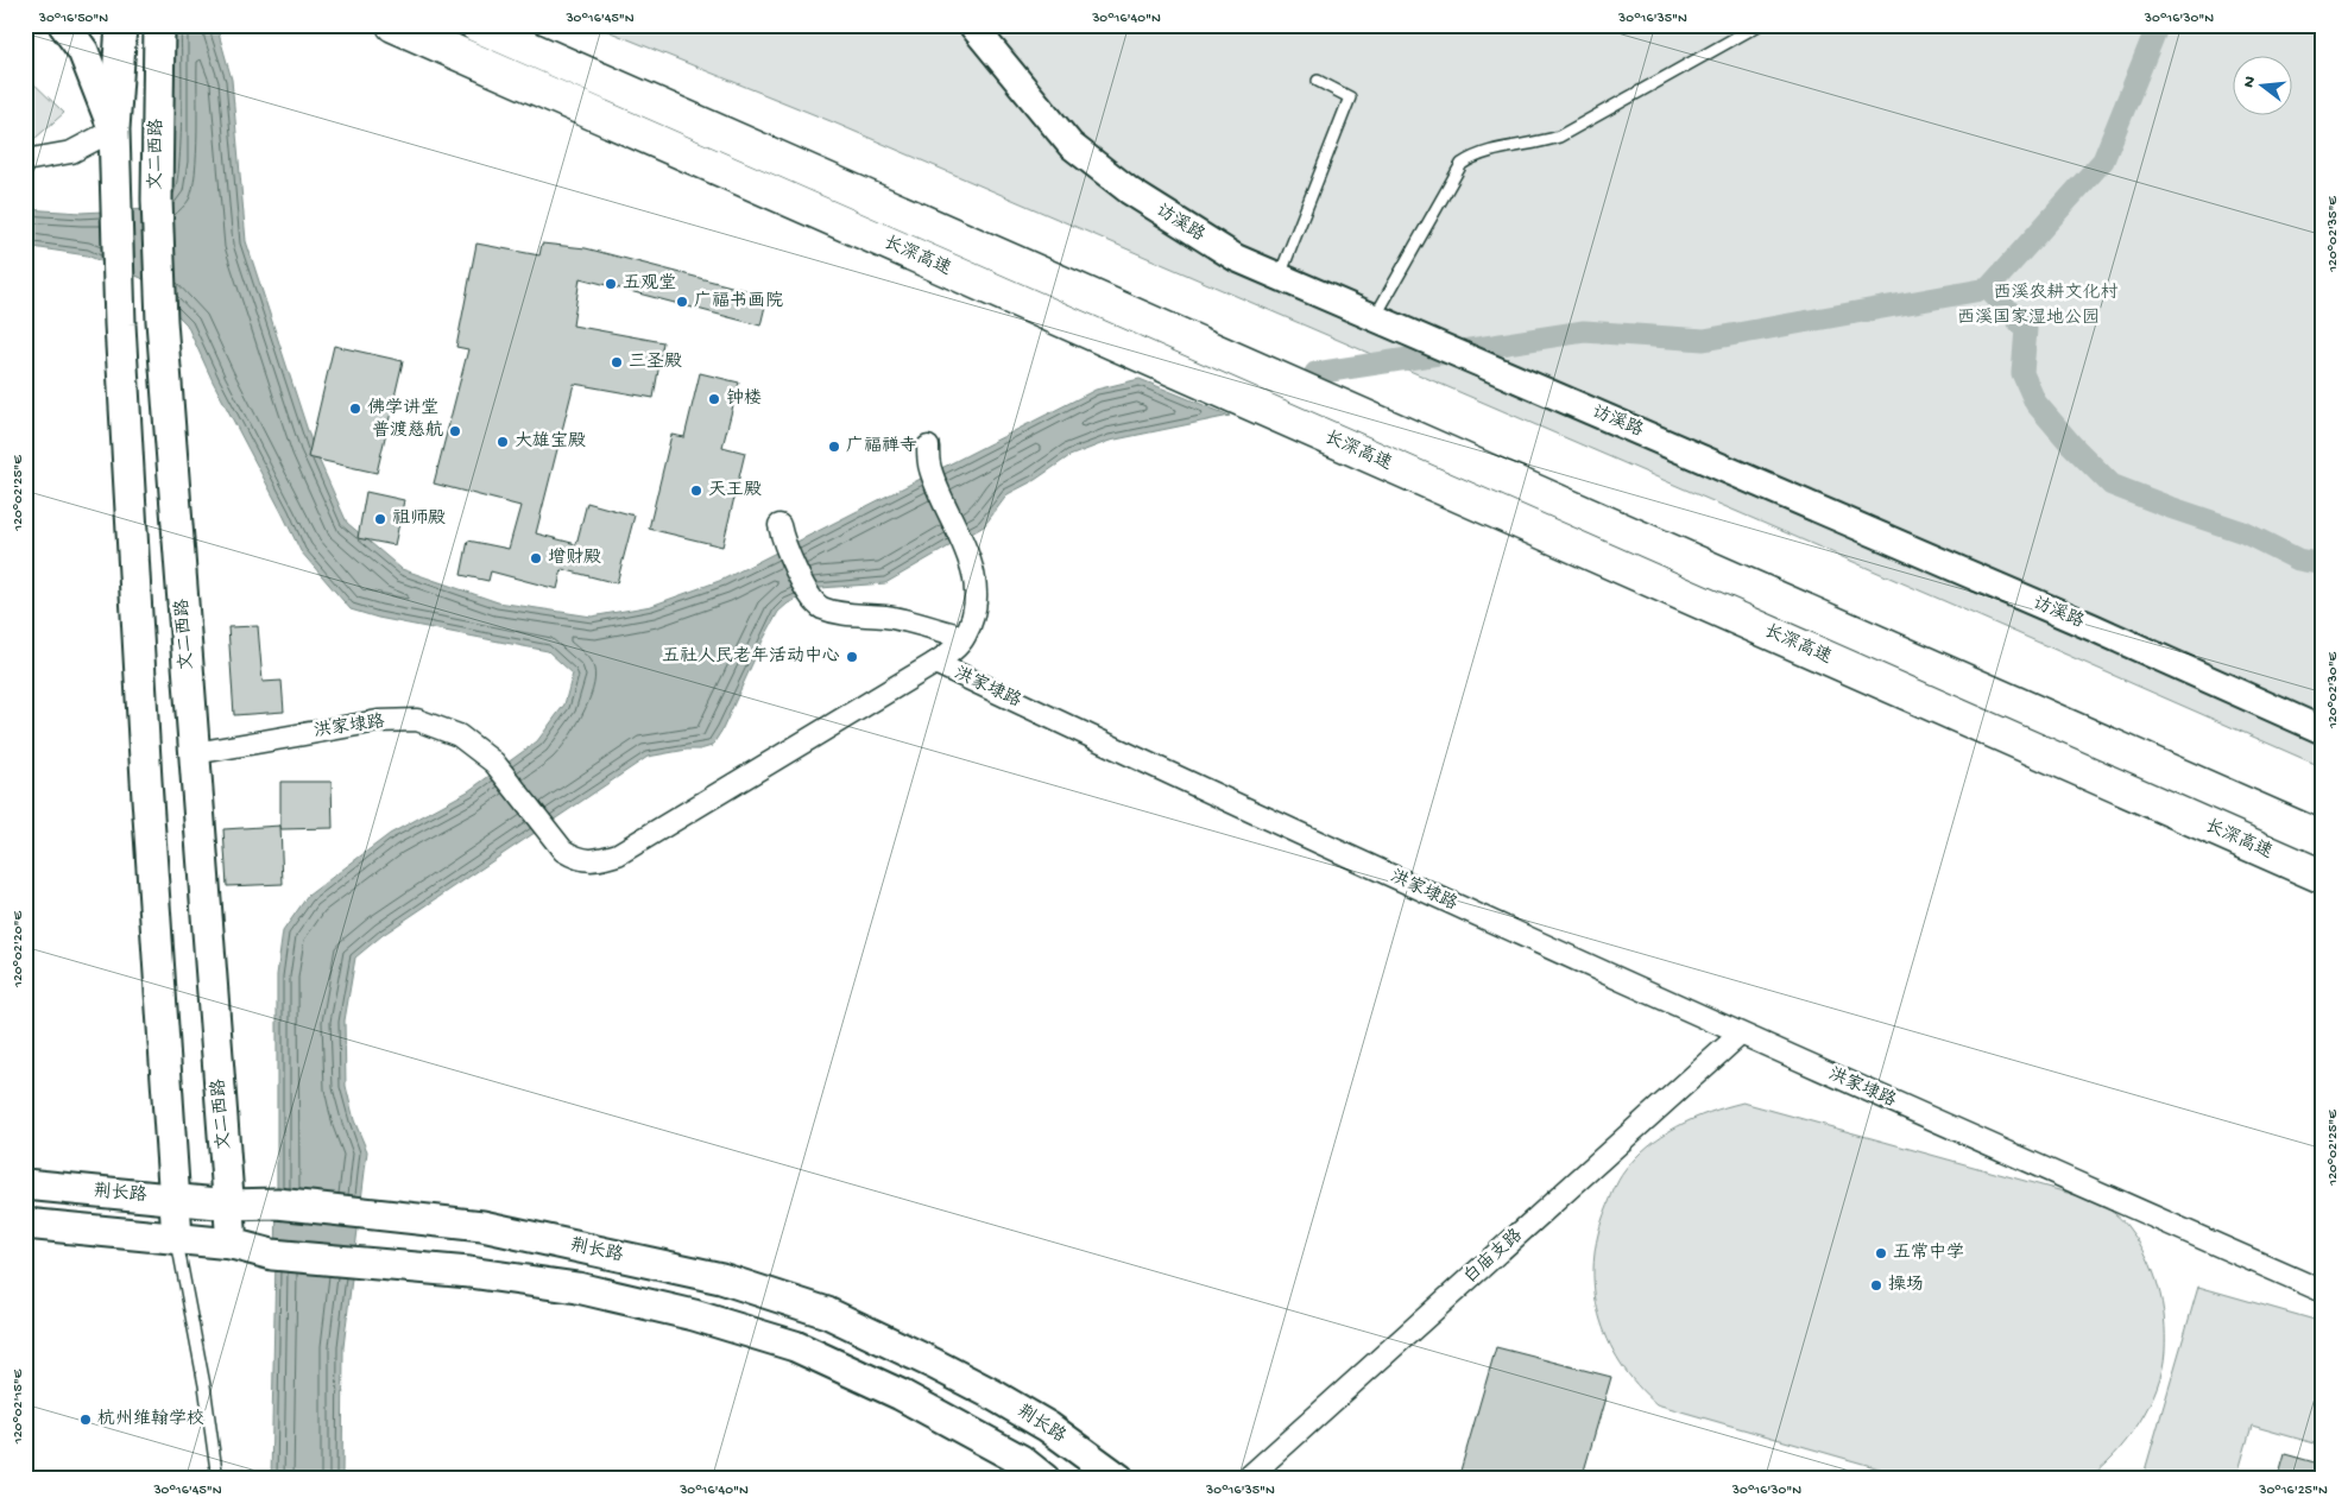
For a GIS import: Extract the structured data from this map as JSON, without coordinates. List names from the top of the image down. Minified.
{"streets":{"highway":["长深高速"],"main road":["文二西路","荆长路"],"street":["访溪路","洪家埭路","白庙支路"]},"crossings":[["文二西路","洪家埭路"],["文二西路","荆长路"],["洪家埭路","白庙支路"]],"parks":["西溪农耕文化村","西溪国家湿地公园"],"places":["五观堂","广福书画院","三圣殿","钟楼","佛学讲堂","普渡慈航","大雄宝殿","广福禅寺","天王殿","祖师殿","增财殿","五社人民老年活动中心","五常中学","操场","杭州维翰学校"],"north":"left","coordinates":["30°16'50\"N","30°16'45\"N","30°16'40\"N","30°16'35\"N","30°16'30\"N","120°02'35\"E","120°02'25\"E","120°02'30\"E","120°02'20\"E","120°02'15\"E","30°16'25\"N"]}
